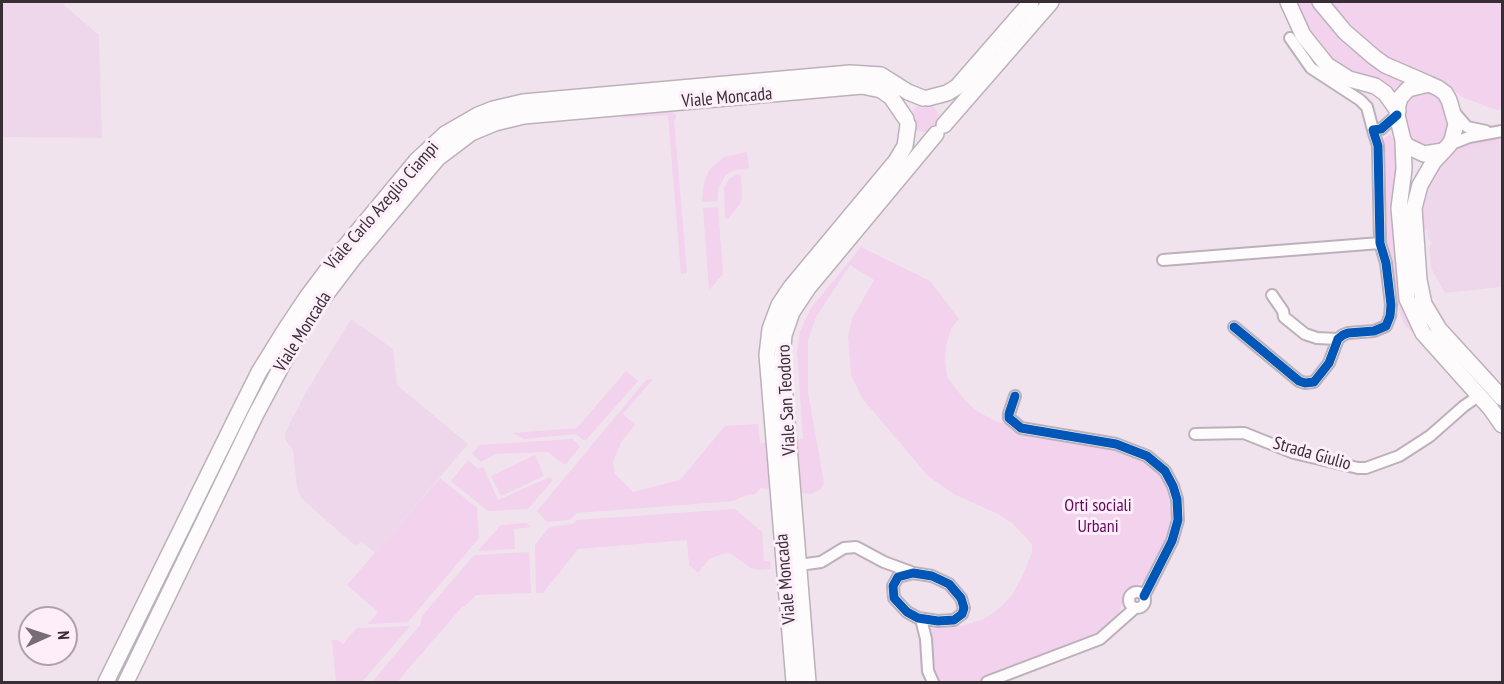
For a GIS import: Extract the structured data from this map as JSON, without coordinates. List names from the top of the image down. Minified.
{"streets":{"main road":["Viale Moncada","Viale Carlo Azeglio Ciampi","Viale San Teodoro"],"street":["Strada Giulio"]},"crossings":[["Viale Moncada","Viale Carlo Azeglio Ciampi"],["Viale Moncada","Viale San Teodoro"],["Viale Carlo Azeglio Ciampi","Viale San Teodoro"]],"parks":["Orti sociali Urbani"],"north":"right"}
